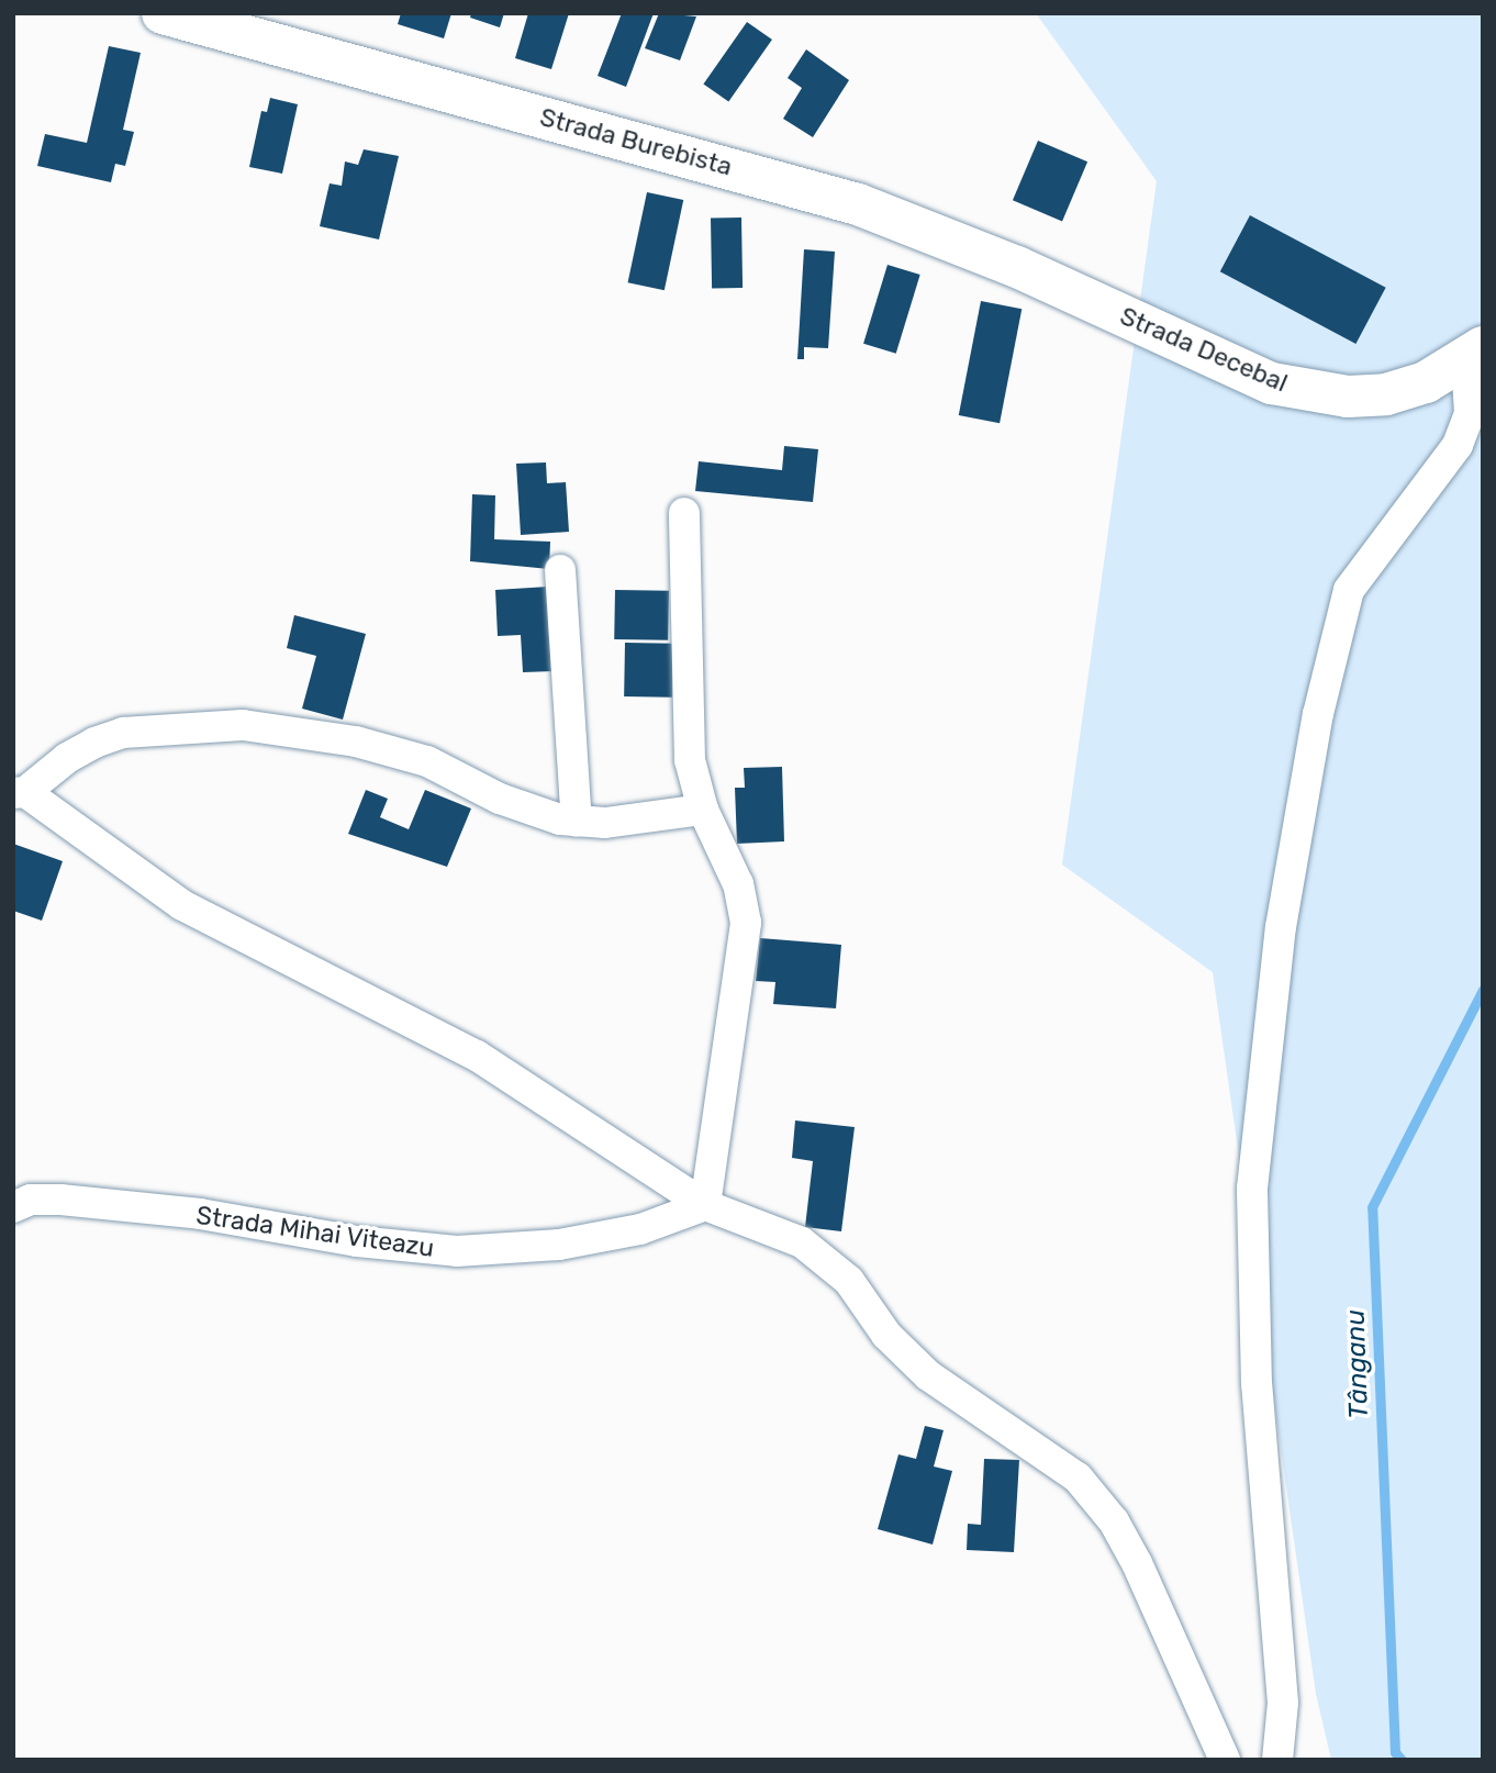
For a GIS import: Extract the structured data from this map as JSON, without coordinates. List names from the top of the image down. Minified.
{"streets":{"main road":["Strada Burebista","Strada Decebal"],"street":["Strada Mihai Viteazu"]},"crossings":[["Strada Burebista","Strada Decebal"]],"water":["Tânganu"]}
